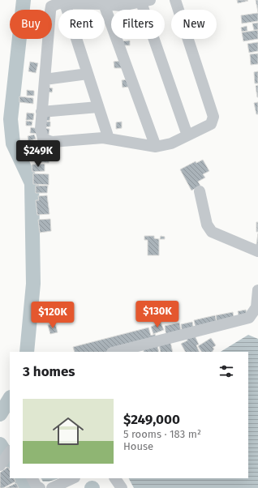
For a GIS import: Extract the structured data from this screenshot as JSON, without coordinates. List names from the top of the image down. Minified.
{"page":{"chip":["Buy","Rent","Filters","New"],"price":["$249K","$130K","$120K"],"heading":"3 homes","list":[{"name":"$249,000","note":"5 rooms · 183 m² · House"}]}}
